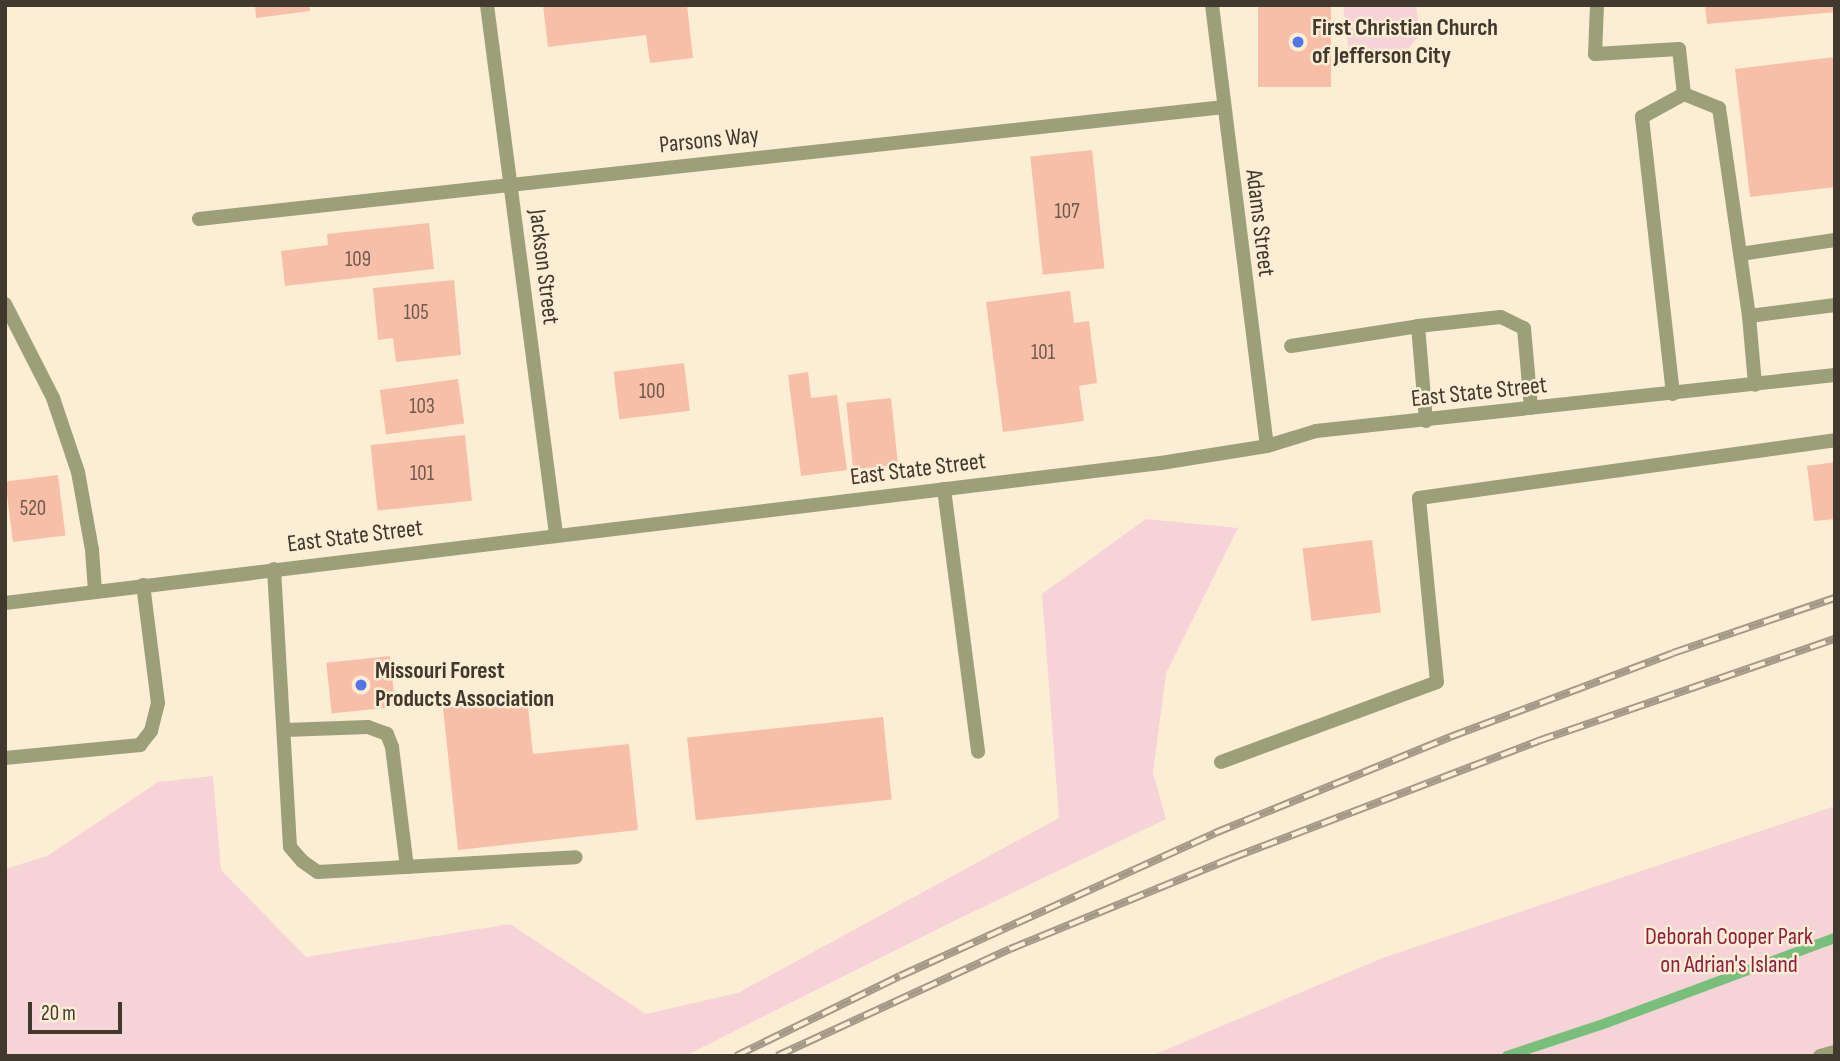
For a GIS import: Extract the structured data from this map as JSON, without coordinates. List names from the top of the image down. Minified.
{"streets":{"street":["Parsons Way","Adams Street","Jackson Street","East State Street"]},"crossings":[["Parsons Way","Adams Street"],["Parsons Way","Jackson Street"],["Adams Street","East State Street"],["Jackson Street","East State Street"]],"parks":["Deborah Cooper Park on Adrian's Island"],"places":["First Christian Church of Jefferson City","Missouri Forest Products Association"],"house_numbers":["107","109","105","101","100","103","101","520"],"scale_bar":"20 m"}
